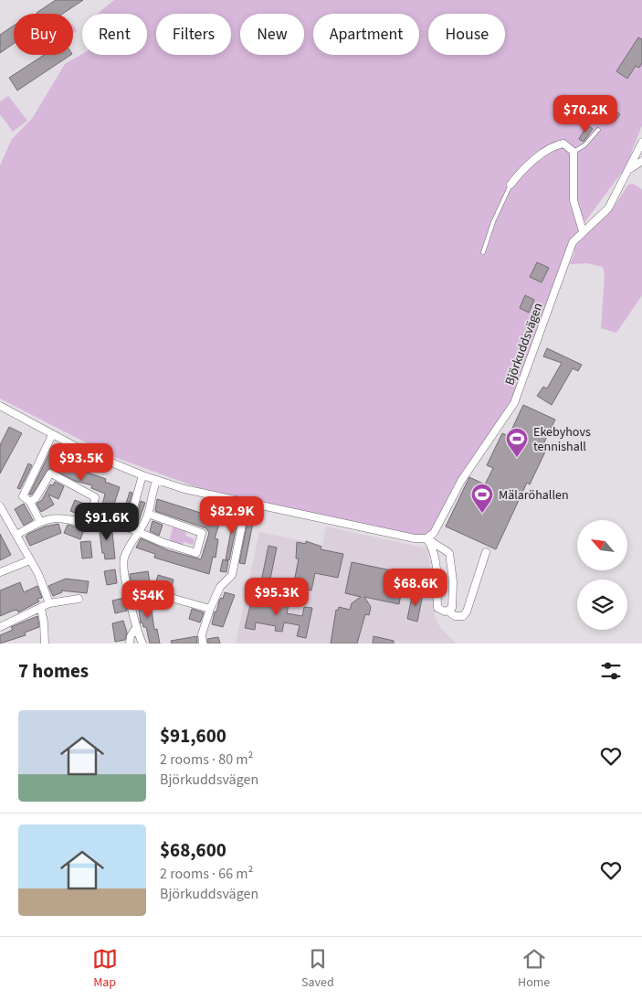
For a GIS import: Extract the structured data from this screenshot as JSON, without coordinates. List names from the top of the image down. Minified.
{"streets":{"street":["Björkuddsvägen"]},"places":{"sports":["Ekebyhovs tennishall","Mälaröhallen"]},"north":"top left","page":{"chip":["Buy","Rent","Filters","New","Apartment","House"],"price":["$70.2K","$93.5K","$82.9K","$91.6K","$68.6K","$95.3K","$54K"],"heading":"7 homes","list":[{"name":"$91,600","note":"2 rooms · 80 m² · Björkuddsvägen"},{"name":"$68,600","note":"2 rooms · 66 m² · Björkuddsvägen"}],"tabs":["Map","Saved","Home"]}}
